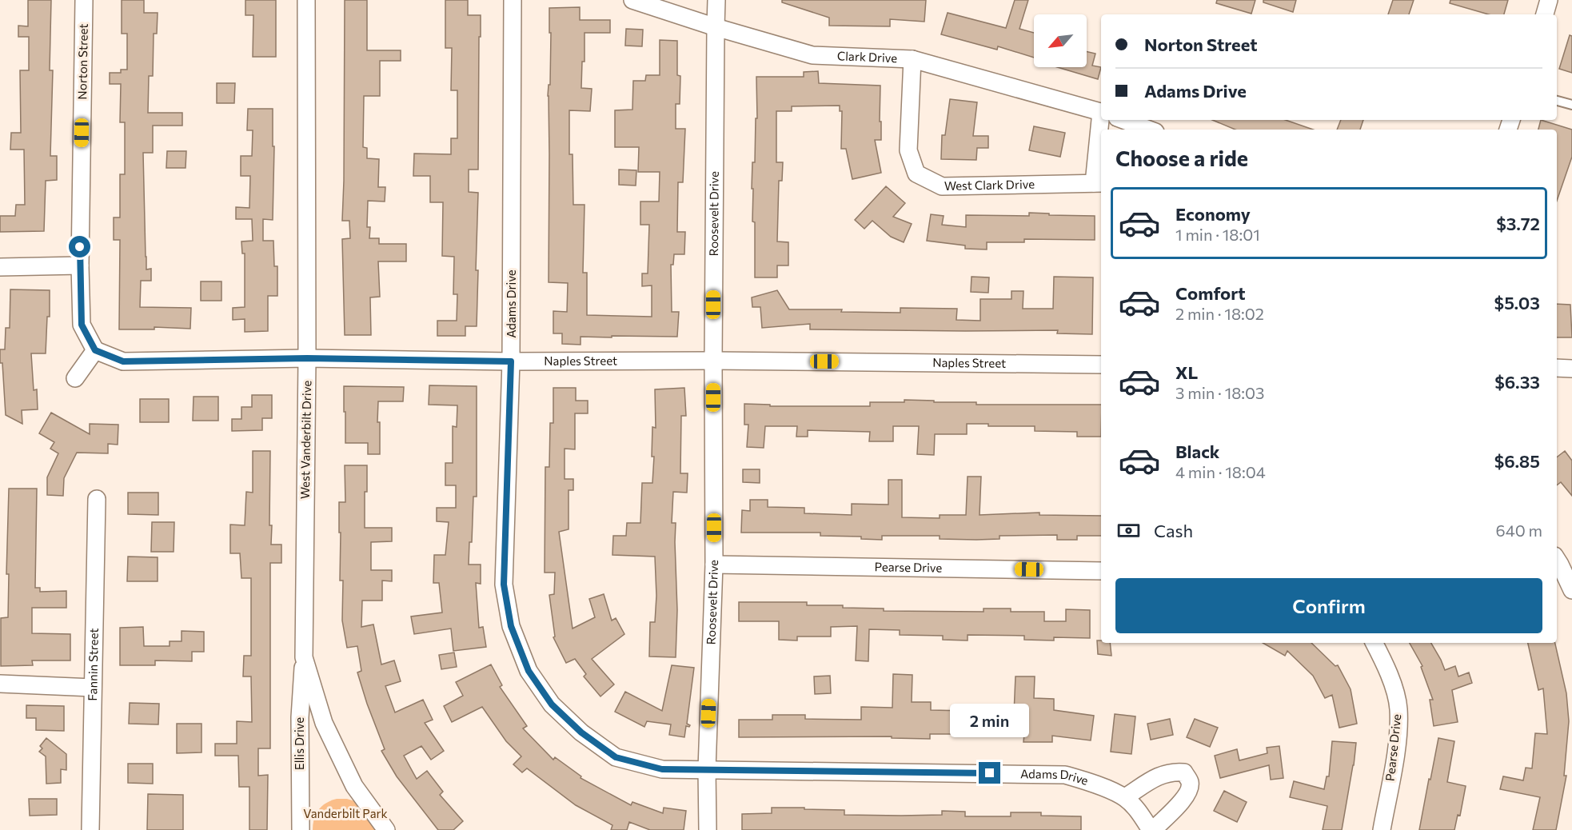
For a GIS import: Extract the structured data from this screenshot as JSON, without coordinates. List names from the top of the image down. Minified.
{"streets":{"street":["Clark Drive","Norton Street","West Clark Drive","Roosevelt Drive","Adams Drive","Naples Street","West Vanderbilt Drive","Pearse Drive","Fannin Street","Ellis Drive"]},"crossings":[["Clark Drive","West Clark Drive"],["Clark Drive","Roosevelt Drive"],["Norton Street","Naples Street"],["Roosevelt Drive","Adams Drive"],["Roosevelt Drive","Naples Street"],["Roosevelt Drive","Pearse Drive"],["Adams Drive","Naples Street"],["Naples Street","West Vanderbilt Drive"],["West Vanderbilt Drive","Ellis Drive"]],"parks":["Vanderbilt Park"],"north":"bottom left","page":{"banner":["Norton Street","Adams Drive"],"heading":"Choose a ride","list":[{"name":"Economy","note":"1 min · 18:01","value":"$3.72"},{"name":"Comfort","note":"2 min · 18:02","value":"$5.03"},{"name":"XL","note":"3 min · 18:03","value":"$6.33"},{"name":"Black","note":"4 min · 18:04","value":"$6.85"}],"pay":["Cash","640 m"],"buttons":"Confirm","bubble":"2 min"}}
